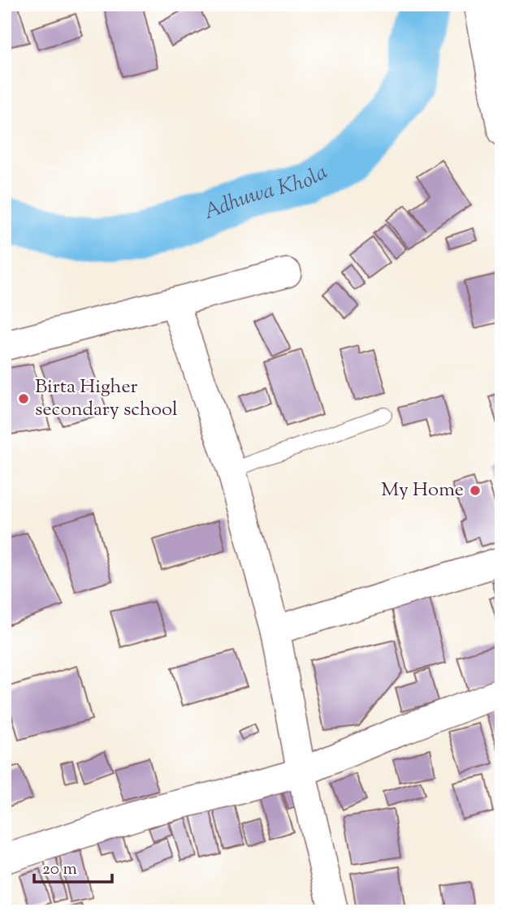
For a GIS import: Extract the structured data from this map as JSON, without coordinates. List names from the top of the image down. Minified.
{"water":["Adhuwa Khola"],"places":["Birta Higher secondary school","My Home"],"scale_bar":"20 m"}
